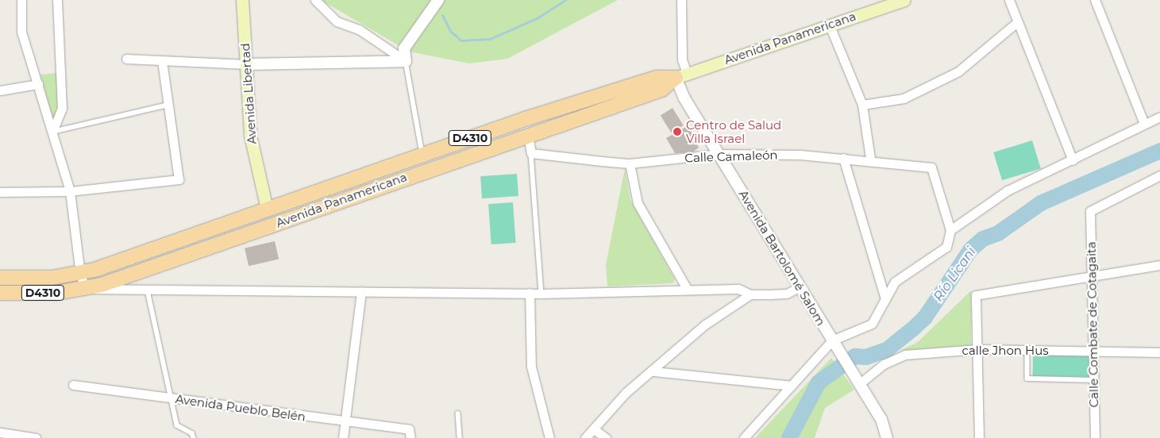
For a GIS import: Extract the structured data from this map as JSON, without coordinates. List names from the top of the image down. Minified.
{"streets":{"main road":["Avenida Panamericana","Avenida Libertad","D4310"],"street":["Calle Camaleón","Avenida Bartolomé Salom","Calle Combate de Cotagaita","calle Jhon Hus","Avenida Pueblo Belén"]},"crossings":[["Avenida Panamericana","Avenida Libertad"],["Avenida Panamericana","Avenida Bartolomé Salom"],["Calle Camaleón","Avenida Bartolomé Salom"],["Avenida Bartolomé Salom","calle Jhon Hus"],["Calle Combate de Cotagaita","calle Jhon Hus"]],"water":["Río Licani"],"places":["Centro de Salud Villa Israel"]}
